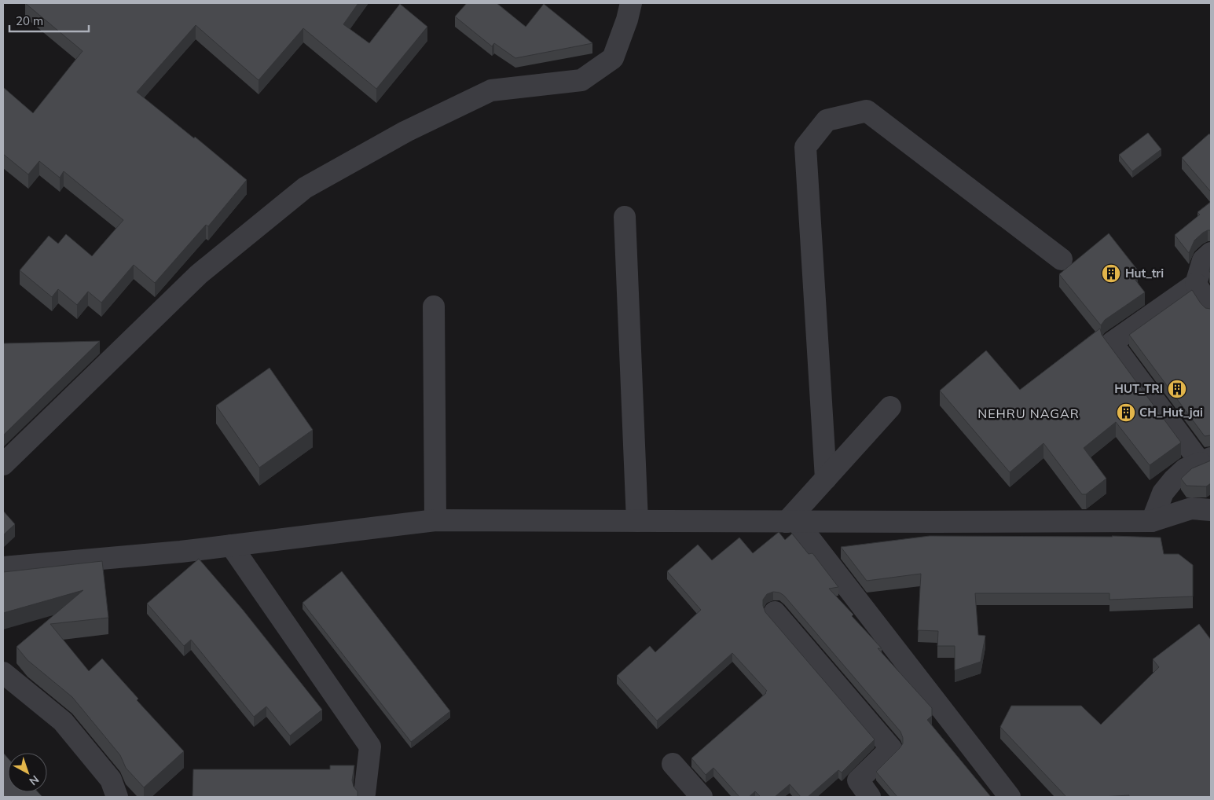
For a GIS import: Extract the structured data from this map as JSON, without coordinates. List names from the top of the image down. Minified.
{"districts":["NEHRU NAGAR"],"places":{"building":["Hut_tri","HUT_TRI","CH_Hut_jai"]},"scale_bar":"20 m","north":"bottom right"}
